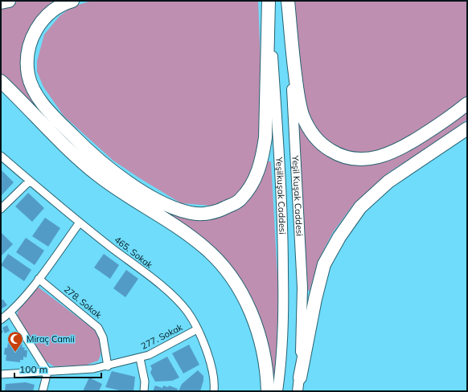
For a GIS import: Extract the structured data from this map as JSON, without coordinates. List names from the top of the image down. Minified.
{"streets":{"main road":["Yeşilkuşak Caddesi","Yeşil Kuşak Caddesi"],"street":["465. Sokak","278. Sokak","277. Sokak"]},"crossings":[["465. Sokak","277. Sokak"],["278. Sokak","277. Sokak"]],"places":{"mosque":["Miraç Camii"]},"scale_bar":"100 m"}
